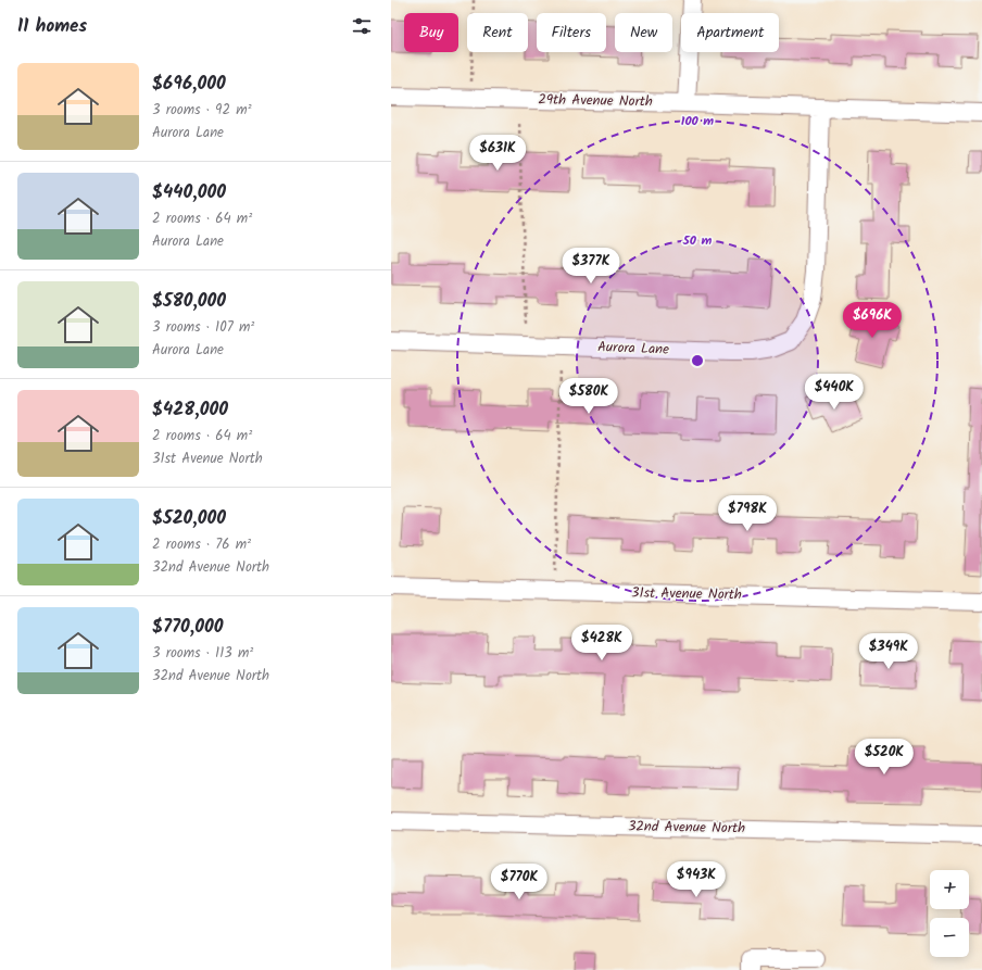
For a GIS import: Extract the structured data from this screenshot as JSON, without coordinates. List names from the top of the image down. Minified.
{"streets":{"street":["29th Avenue North","Aurora Lane","31st Avenue North","32nd Avenue North"]},"crossings":[["29th Avenue North","Aurora Lane"]],"page":{"heading":"11 homes","chip":["Buy","Rent","Filters","New","Apartment"],"list":[{"name":"$696,000","note":"3 rooms · 92 m² · Aurora Lane"},{"name":"$440,000","note":"2 rooms · 64 m² · Aurora Lane"},{"name":"$580,000","note":"3 rooms · 107 m² · Aurora Lane"},{"name":"$428,000","note":"2 rooms · 64 m² · 31st Avenue North"},{"name":"$520,000","note":"2 rooms · 76 m² · 32nd Avenue North"},{"name":"$770,000","note":"3 rooms · 113 m² · 32nd Avenue North"}],"price":["$631K","$377K","$696K","$440K","$580K","$798K","$428K","$349K","$520K","$943K","$770K"],"map_buttons":["+","−"]},"rings":["100 m","50 m"]}
